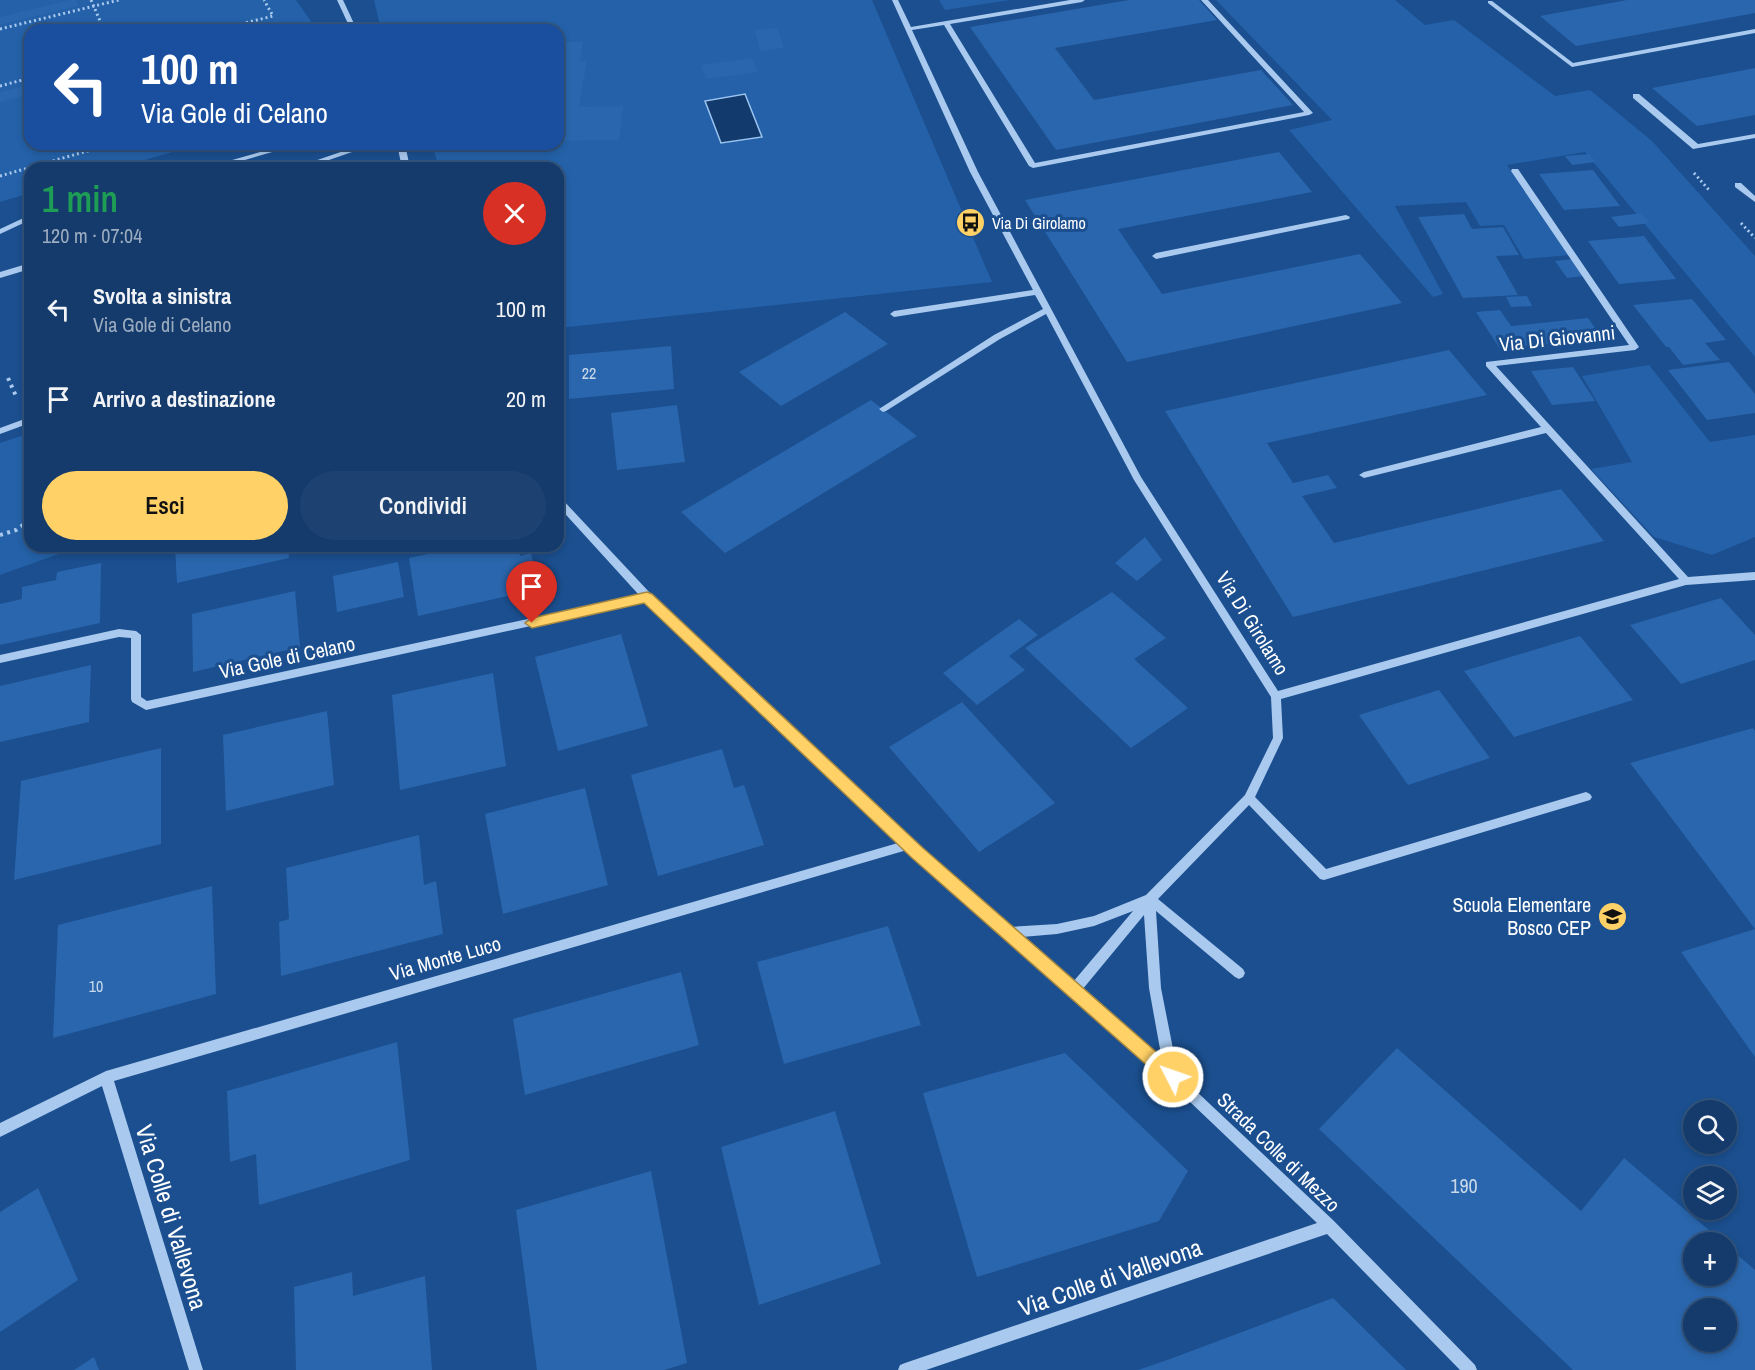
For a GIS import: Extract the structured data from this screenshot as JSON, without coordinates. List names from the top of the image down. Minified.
{"streets":{"street":["Via Di Giovanni","Via Di Girolamo","Via Gole di Celano","Via Monte Luco","Strada Colle di Mezzo","Via Colle di Vallevona"]},"crossings":[["Via Di Giovanni","Via Di Girolamo"],["Via Di Girolamo","Strada Colle di Mezzo"],["Via Gole di Celano","Strada Colle di Mezzo"],["Via Monte Luco","Strada Colle di Mezzo"],["Via Monte Luco","Via Colle di Vallevona"],["Strada Colle di Mezzo","Via Colle di Vallevona"]],"places":{"bus stop":["Via Di Girolamo"],"school or university":["Scuola Elementare Bosco CEP"]},"house_numbers":["22","10","190"],"page":{"turn":["100 m","Via Gole di Celano"],"heading":["1 min","120 m · 07:04"],"list":[{"name":"Svolta a sinistra","note":"Via Gole di Celano","value":"100 m"},{"name":"Arrivo a destinazione","value":"20 m"}],"buttons":["Esci","Condividi"],"map_buttons":["+","−"]}}
